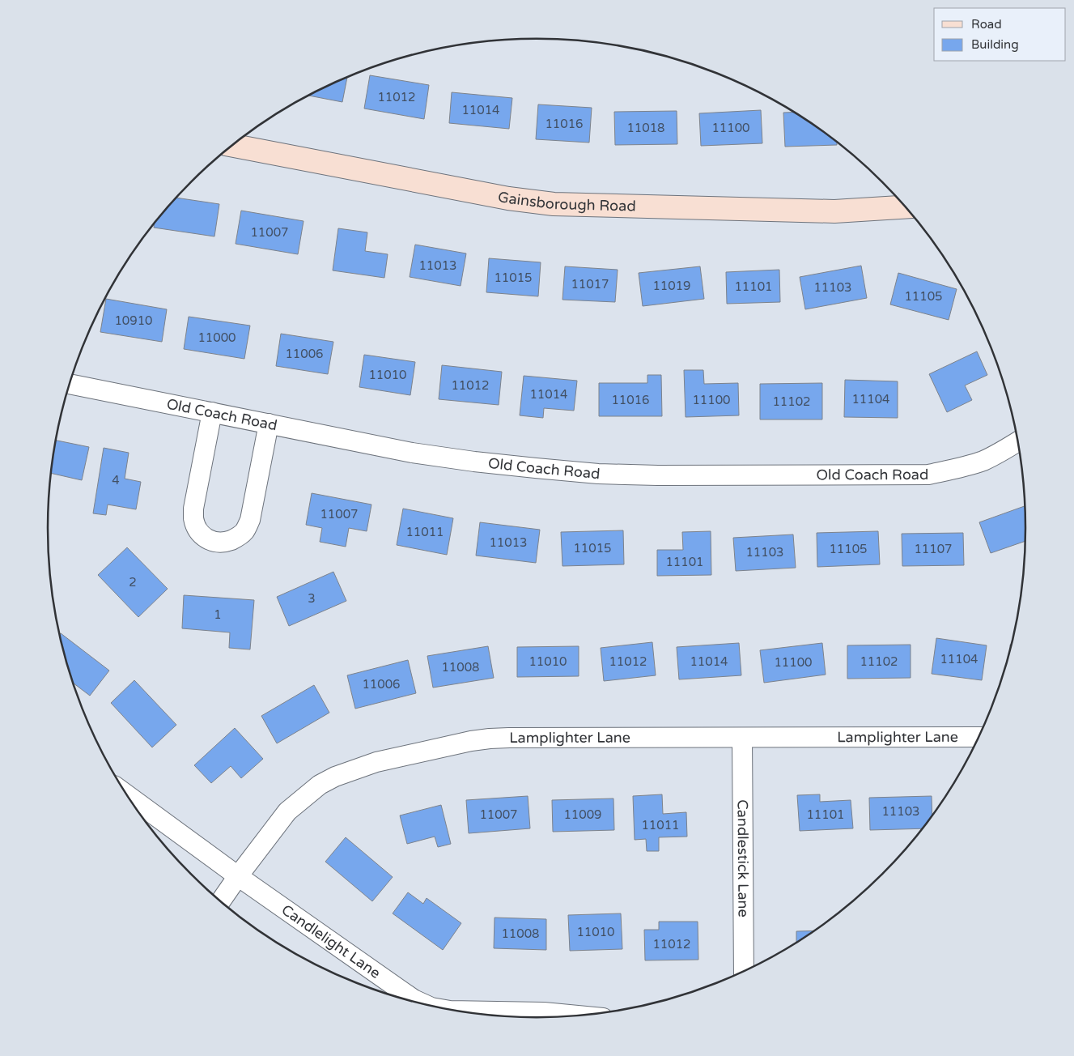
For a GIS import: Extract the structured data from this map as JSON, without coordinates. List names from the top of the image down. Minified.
{"streets":{"street":["Gainsborough Road","Old Coach Road","Lamplighter Lane","Candlestick Lane","Candlelight Lane"]},"crossings":[["Lamplighter Lane","Candlestick Lane"],["Lamplighter Lane","Candlelight Lane"]],"house_numbers":["11012","11014","11016","11018","11100","11007","11013","11015","11017","11019","11101","11103","11105","10910","11000","11006","11010","11012","11014","11104","11016","11100","11102","4","11007","11011","11013","11015","11105","11107","11103","11101","2","3","1","11104","11010","11012","11014","11102","11100","11008","11006","11103","11007","11009","11101","11011","11010","11008","11012"],"legend":["Road","Building"]}
